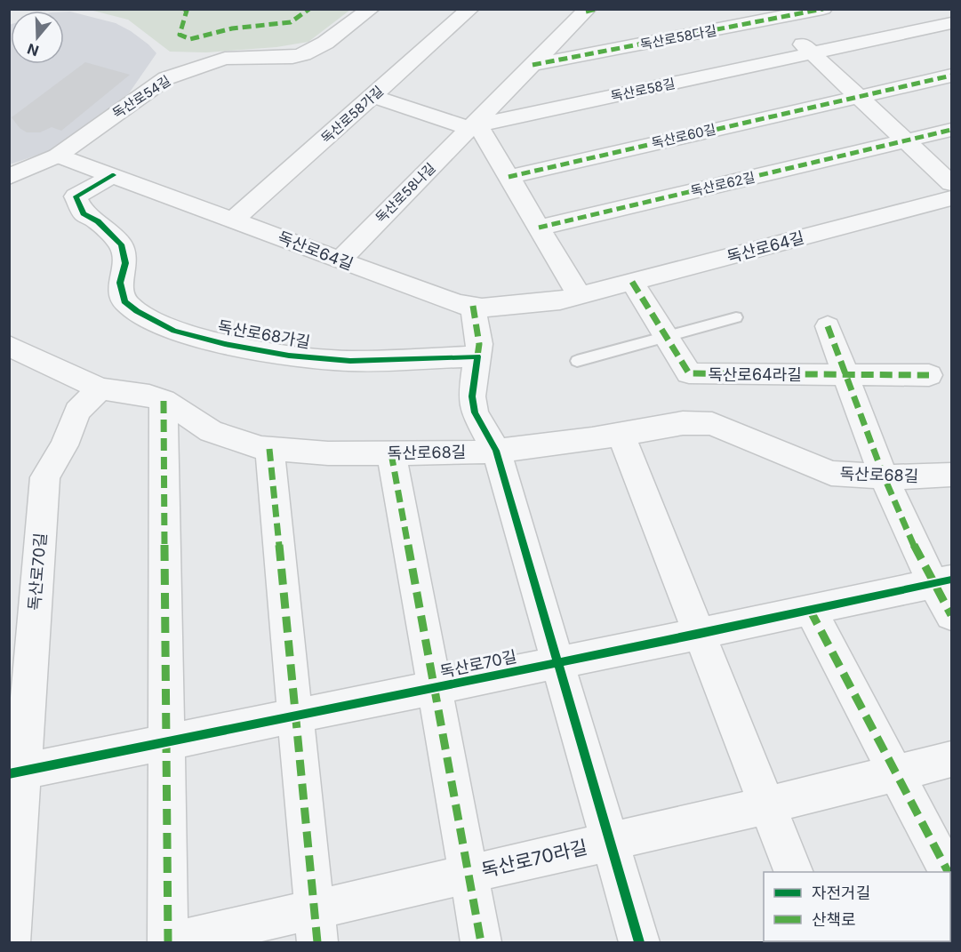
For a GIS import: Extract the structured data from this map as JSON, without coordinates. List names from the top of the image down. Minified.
{"streets":{"street":["독산로58다길","독산로58길","독산로54길","독산로58가길","독산로60길","독산로62길","독산로58나길","독산로64길","독산로68가길","독산로64라길","독산로68길","독산로70길","독산로70라길"]},"crossings":[["독산로58다길","독산로58나길"],["독산로58길","독산로58나길"],["독산로54길","독산로64길"],["독산로58가길","독산로64길"],["독산로58나길","독산로64길"],["독산로64길","독산로68가길"],["독산로64길","독산로64라길"],["독산로68길","독산로70길"]],"legend":["자전거길","산책로"],"north":"bottom"}
